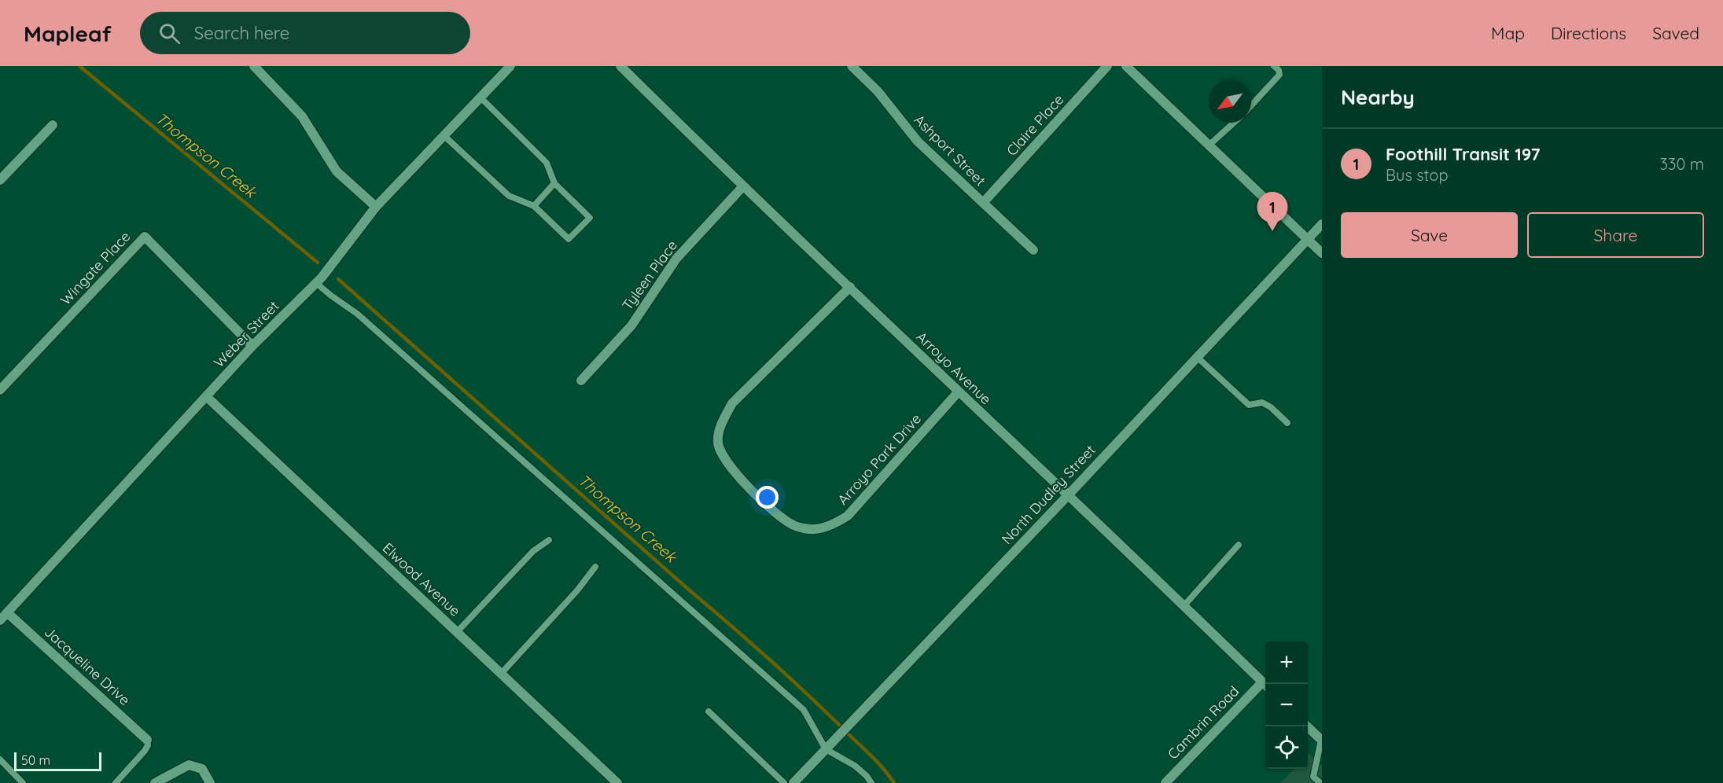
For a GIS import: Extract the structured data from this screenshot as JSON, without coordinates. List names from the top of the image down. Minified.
{"streets":{"street":["Claire Place","Ashport Street","Wingate Place","Tyleen Place","Weber Street","Arroyo Avenue","Arroyo Park Drive","North Dudley Street","Elwood Avenue","Jacqueline Drive","Cambrin Road"]},"crossings":[["Claire Place","Ashport Street"],["Wingate Place","Weber Street"],["Tyleen Place","Arroyo Avenue"],["Weber Street","Elwood Avenue"],["Weber Street","Jacqueline Drive"],["Arroyo Avenue","Arroyo Park Drive"],["Arroyo Avenue","North Dudley Street"],["Arroyo Avenue","Cambrin Road"]],"water":["Thompson Creek"],"scale_bar":"50 m","north":"bottom left","page":{"header":"Mapleaf","search":"Search here","nav":["Map","Directions","Saved"],"heading":"Nearby","list":[{"mark":"1","name":"Foothill Transit 197","note":"Bus stop","value":"330 m"}],"pins":"1","buttons":["Save","Share"],"map_buttons":["+","−"],"scale":"50 m"}}
